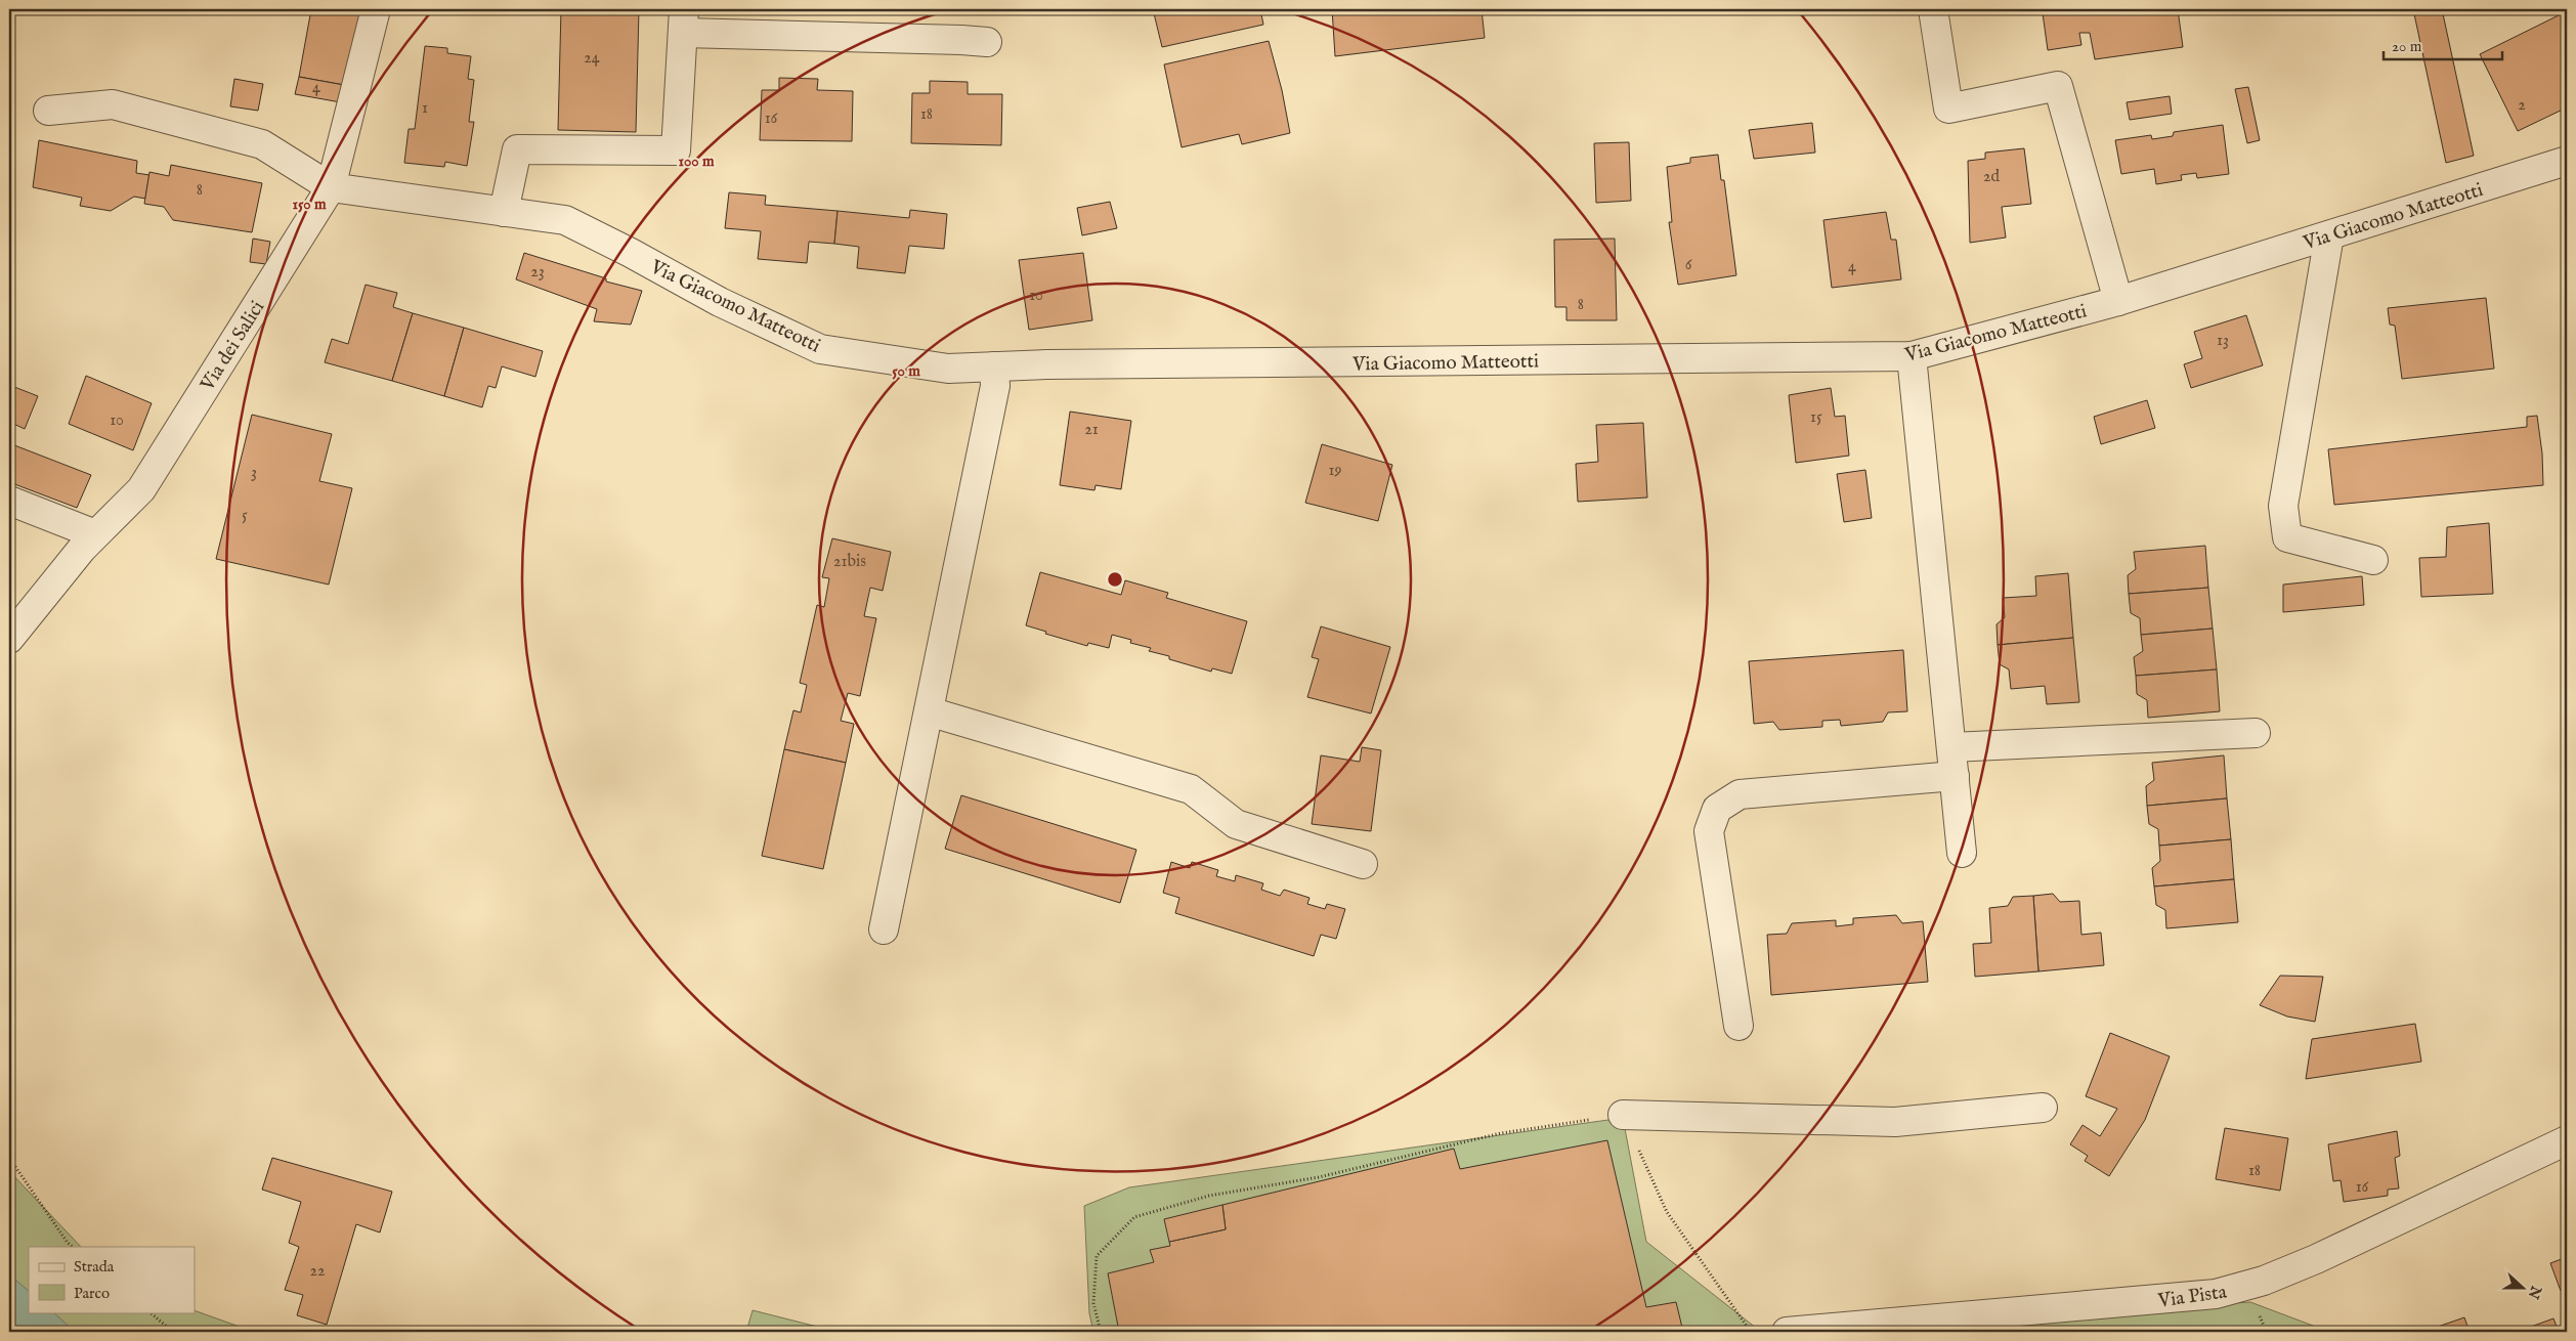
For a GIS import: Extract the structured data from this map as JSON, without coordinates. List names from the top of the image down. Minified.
{"streets":{"street":["Via Giacomo Matteotti","Via dei Salici","Via Pista"]},"crossings":[["Via Giacomo Matteotti","Via dei Salici"]],"house_numbers":["24","4","2","1","18","16","2d","8","6","4","23","10","8","13","15","10","21","19","3","5","21bis","18","16","22"],"legend":["Strada","Parco"],"scale_bar":"20 m","north":"right","rings":["100 m","150 m","50 m"]}
